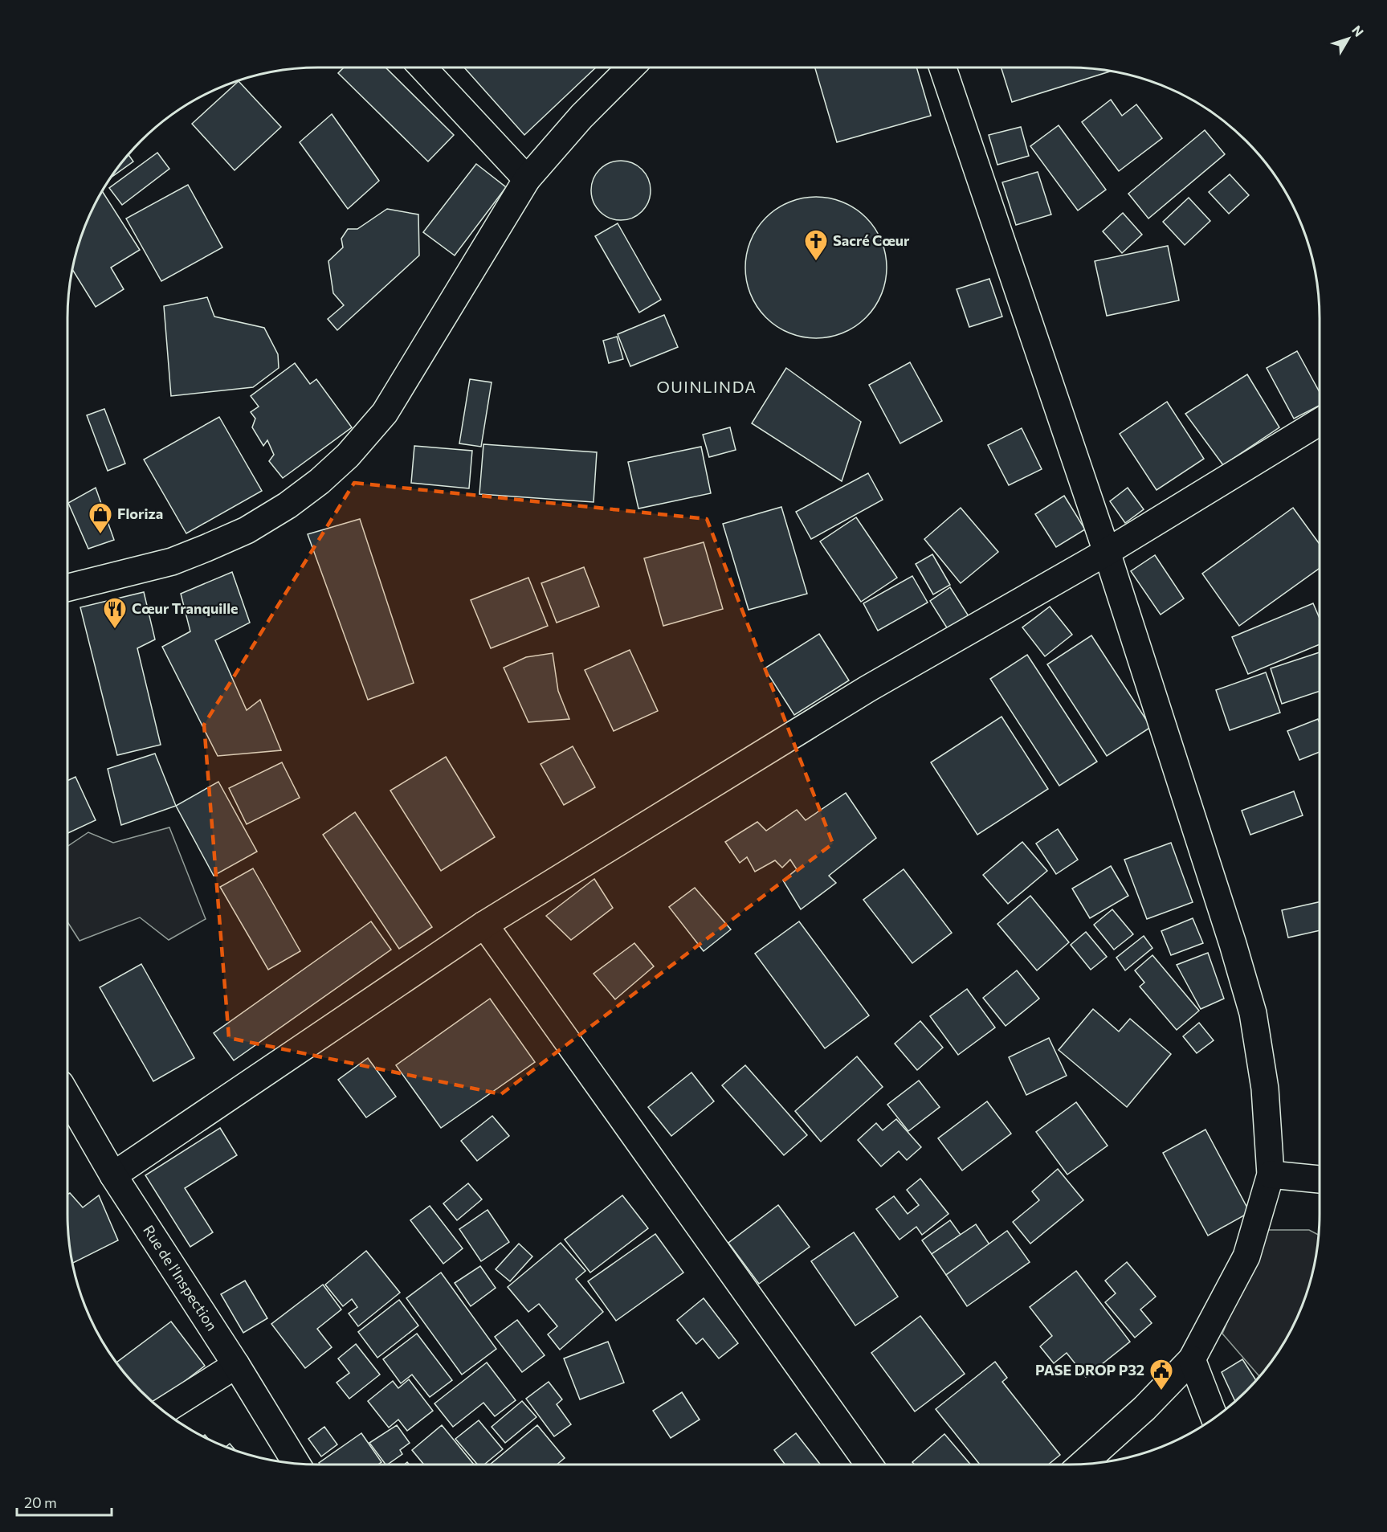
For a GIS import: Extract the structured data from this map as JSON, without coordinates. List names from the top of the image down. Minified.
{"streets":{"street":["Rue de l'Inspection"]},"districts":["OUINLINDA"],"places":{"church":["Sacré Cœur"],"shop":["Floriza"],"restaurant":["Cœur Tranquille"],"public building":["PASE DROP P32"]},"scale_bar":"20 m","north":"top right"}
